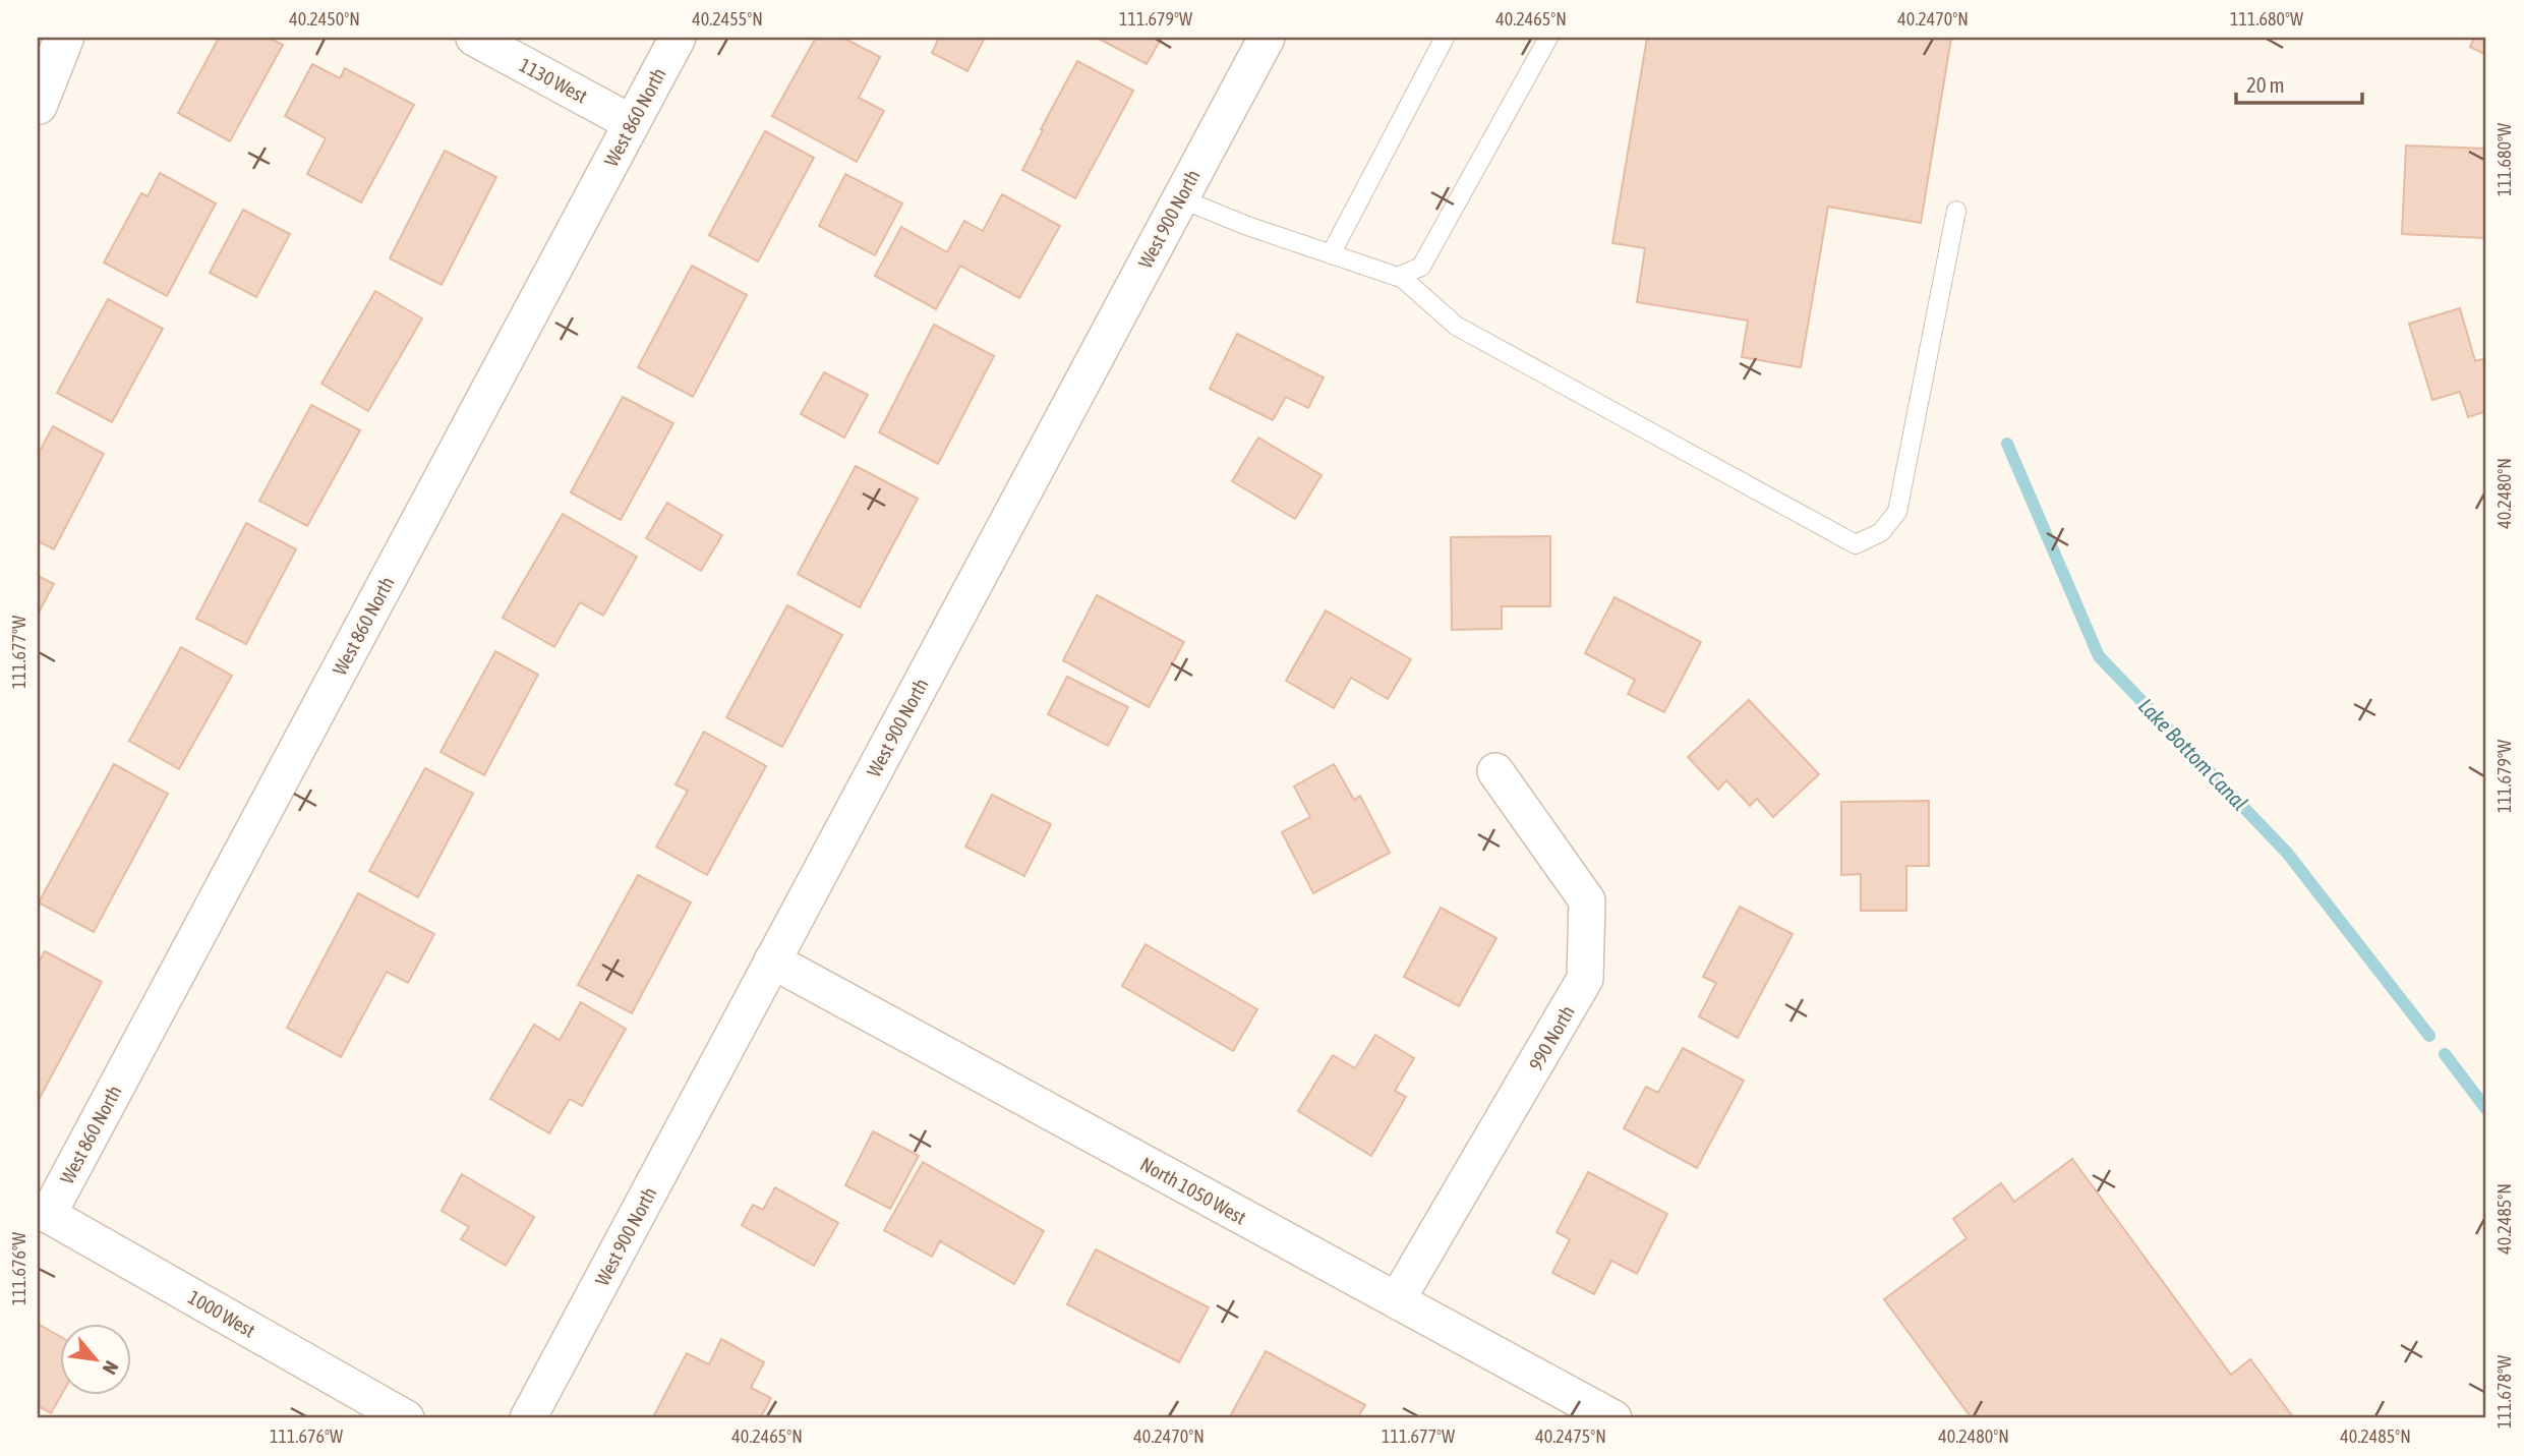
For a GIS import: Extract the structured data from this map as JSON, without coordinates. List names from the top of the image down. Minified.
{"streets":{"street":["1130 West","West 860 North","West 900 North","990 North","North 1050 West","1000 West"]},"crossings":[["1130 West","West 860 North"],["West 860 North","1000 West"],["West 900 North","North 1050 West"],["990 North","North 1050 West"]],"water":["Lake Bottom Canal"],"scale_bar":"20 m","north":"bottom right","coordinates":["40.2450°N","40.2455°N","111.679°W","40.2465°N","40.2470°N","111.680°W","40.2480°N","111.677°W","40.2485°N","111.676°W","111.678°W","40.2475°N"]}
